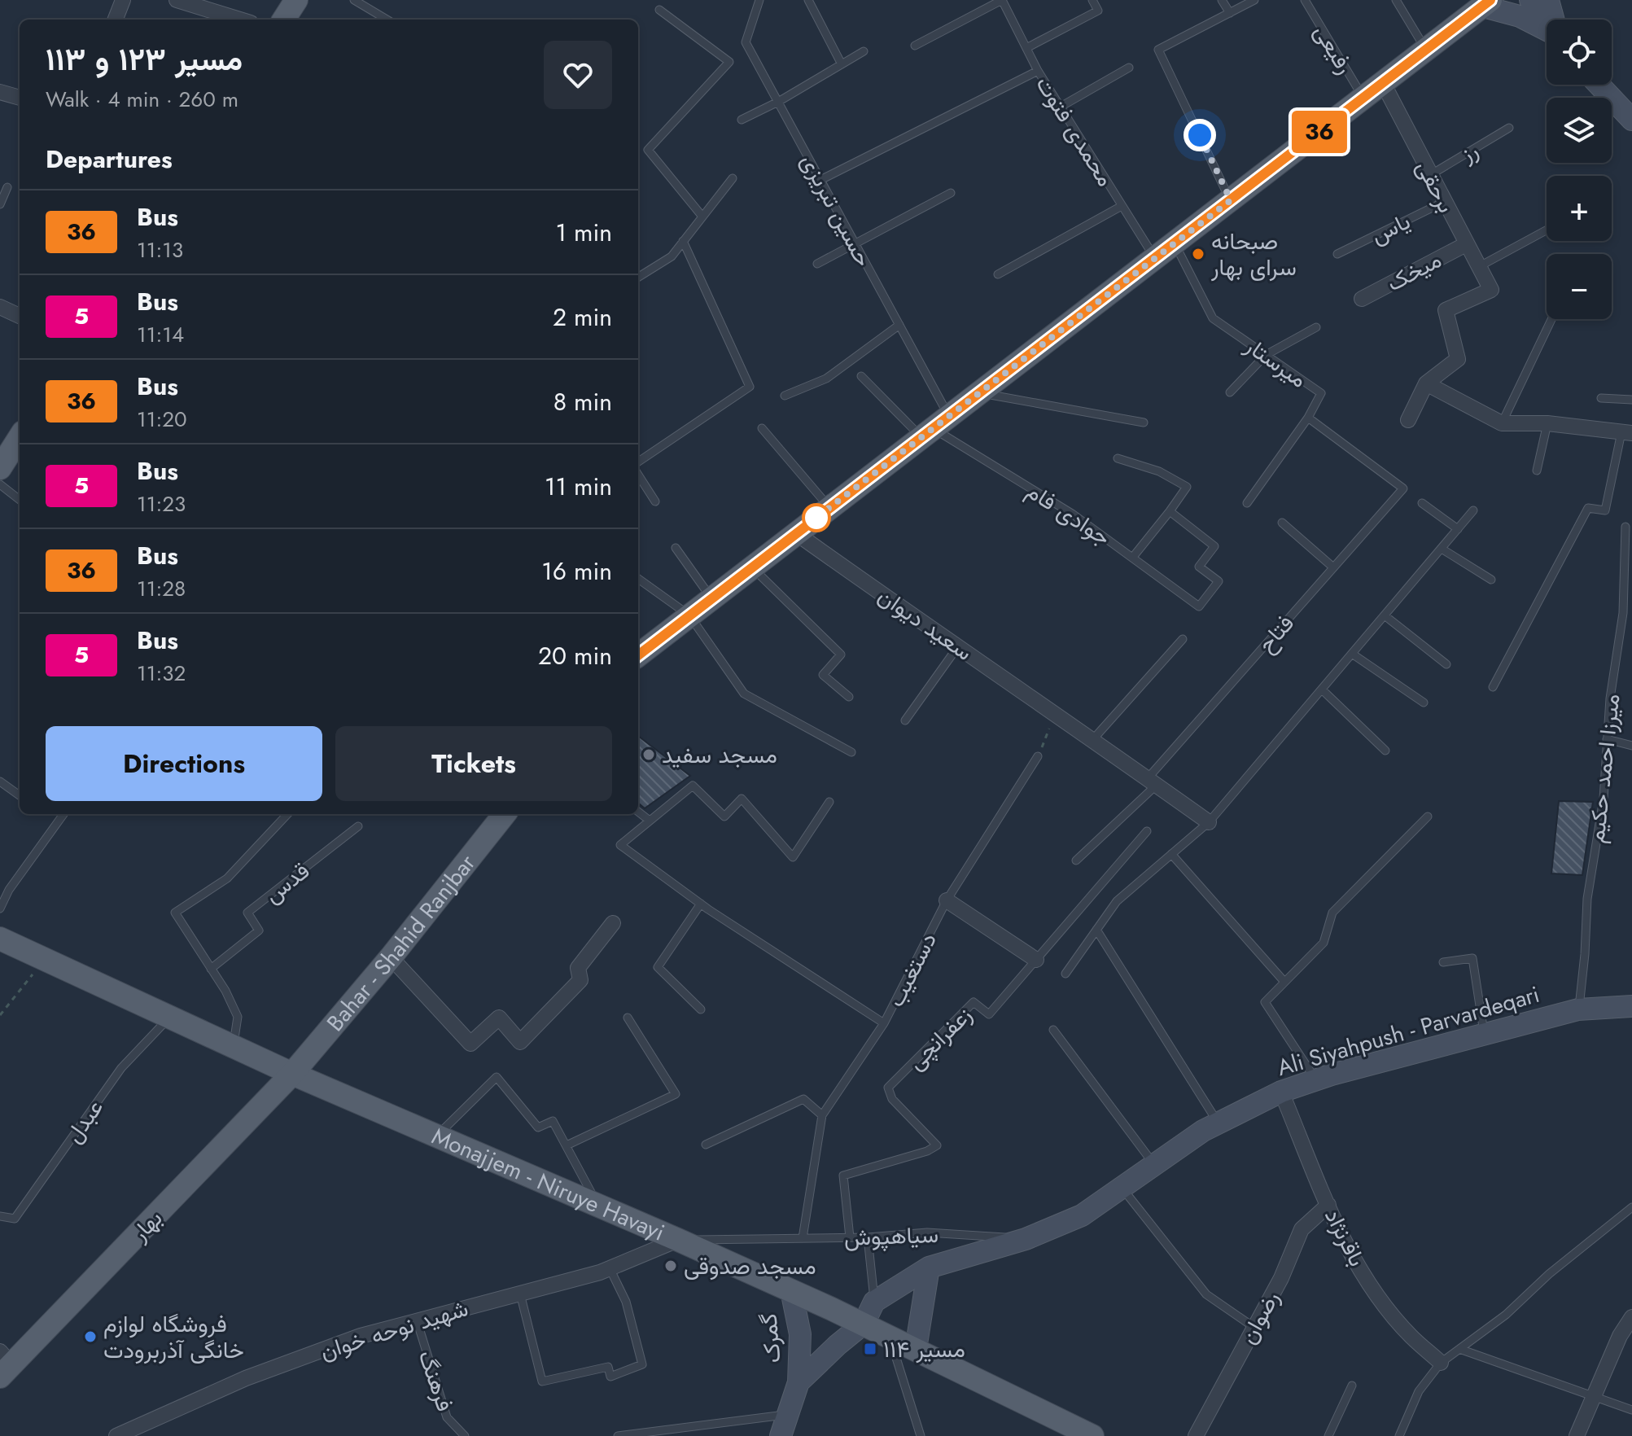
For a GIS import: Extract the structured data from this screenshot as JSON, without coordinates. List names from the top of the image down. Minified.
{"streets":{"main road":["Bahar - Shahid Ranjbar","Monajjem - Niruye Havayi","بهار"],"street":["برحقی","میخک","سعید دیوان","Ali Siyahpush - Parvardeqari","باقرنژاد","رضوان","شهید نوحه خوان","گمرک"],"lane":["رفیعی","محمدی فتوت","رز","حسین تبریزی","یاس","میرستار","جوادی فام","فتاح","میرزا احمد حکیم","قدس","دستغیب","زعفرانچی","عبدل","سیاهپوش","فرهنگ"]},"crossings":[["رز","برحقی"],["برحقی","یاس"],["برحقی","میخک"],["حسین تبریزی","جوادی فام"],["میرستار","فتاح"],["سعید دیوان","فتاح"],["میرزا احمد حکیم","Ali Siyahpush - Parvardeqari"],["Bahar - Shahid Ranjbar","Monajjem - Niruye Havayi"],["Bahar - Shahid Ranjbar","بهار"],["دستغیب","سیاهپوش"],["Ali Siyahpush - Parvardeqari","سیاهپوش"],["Ali Siyahpush - Parvardeqari","باقرنژاد"],["زعفرانچی","سیاهپوش"],["عبدل","Monajjem - Niruye Havayi"],["Monajjem - Niruye Havayi","بهار"],["Monajjem - Niruye Havayi","سیاهپوش"],["Monajjem - Niruye Havayi","شهید نوحه خوان"],["Monajjem - Niruye Havayi","گمرک"],["سیاهپوش","شهید نوحه خوان"],["باقرنژاد","رضوان"],["شهید نوحه خوان","فرهنگ"]],"places":{"other":["صبحانه سرای بهار","مسجد سفید","مسجد صدوقی","فروشگاه لوازم خانگی آذربرودت"],"transit":["مسیر ۱۱۴"]},"lines":["bus line 36"],"page":{"on_map":"36","map_buttons":["+","−"],"heading":[["مسیر ۱۲۳ و ۱۱۳","Walk · 4 min · 260 m"],"Departures"],"list":[{"mark":"36","name":"Bus","note":"11:13","value":"1 min"},{"mark":"5","name":"Bus","note":"11:14","value":"2 min"},{"mark":"36","name":"Bus","note":"11:20","value":"8 min"},{"mark":"5","name":"Bus","note":"11:23","value":"11 min"},{"mark":"36","name":"Bus","note":"11:28","value":"16 min"},{"mark":"5","name":"Bus","note":"11:32","value":"20 min"}],"buttons":["Directions","Tickets"]}}
